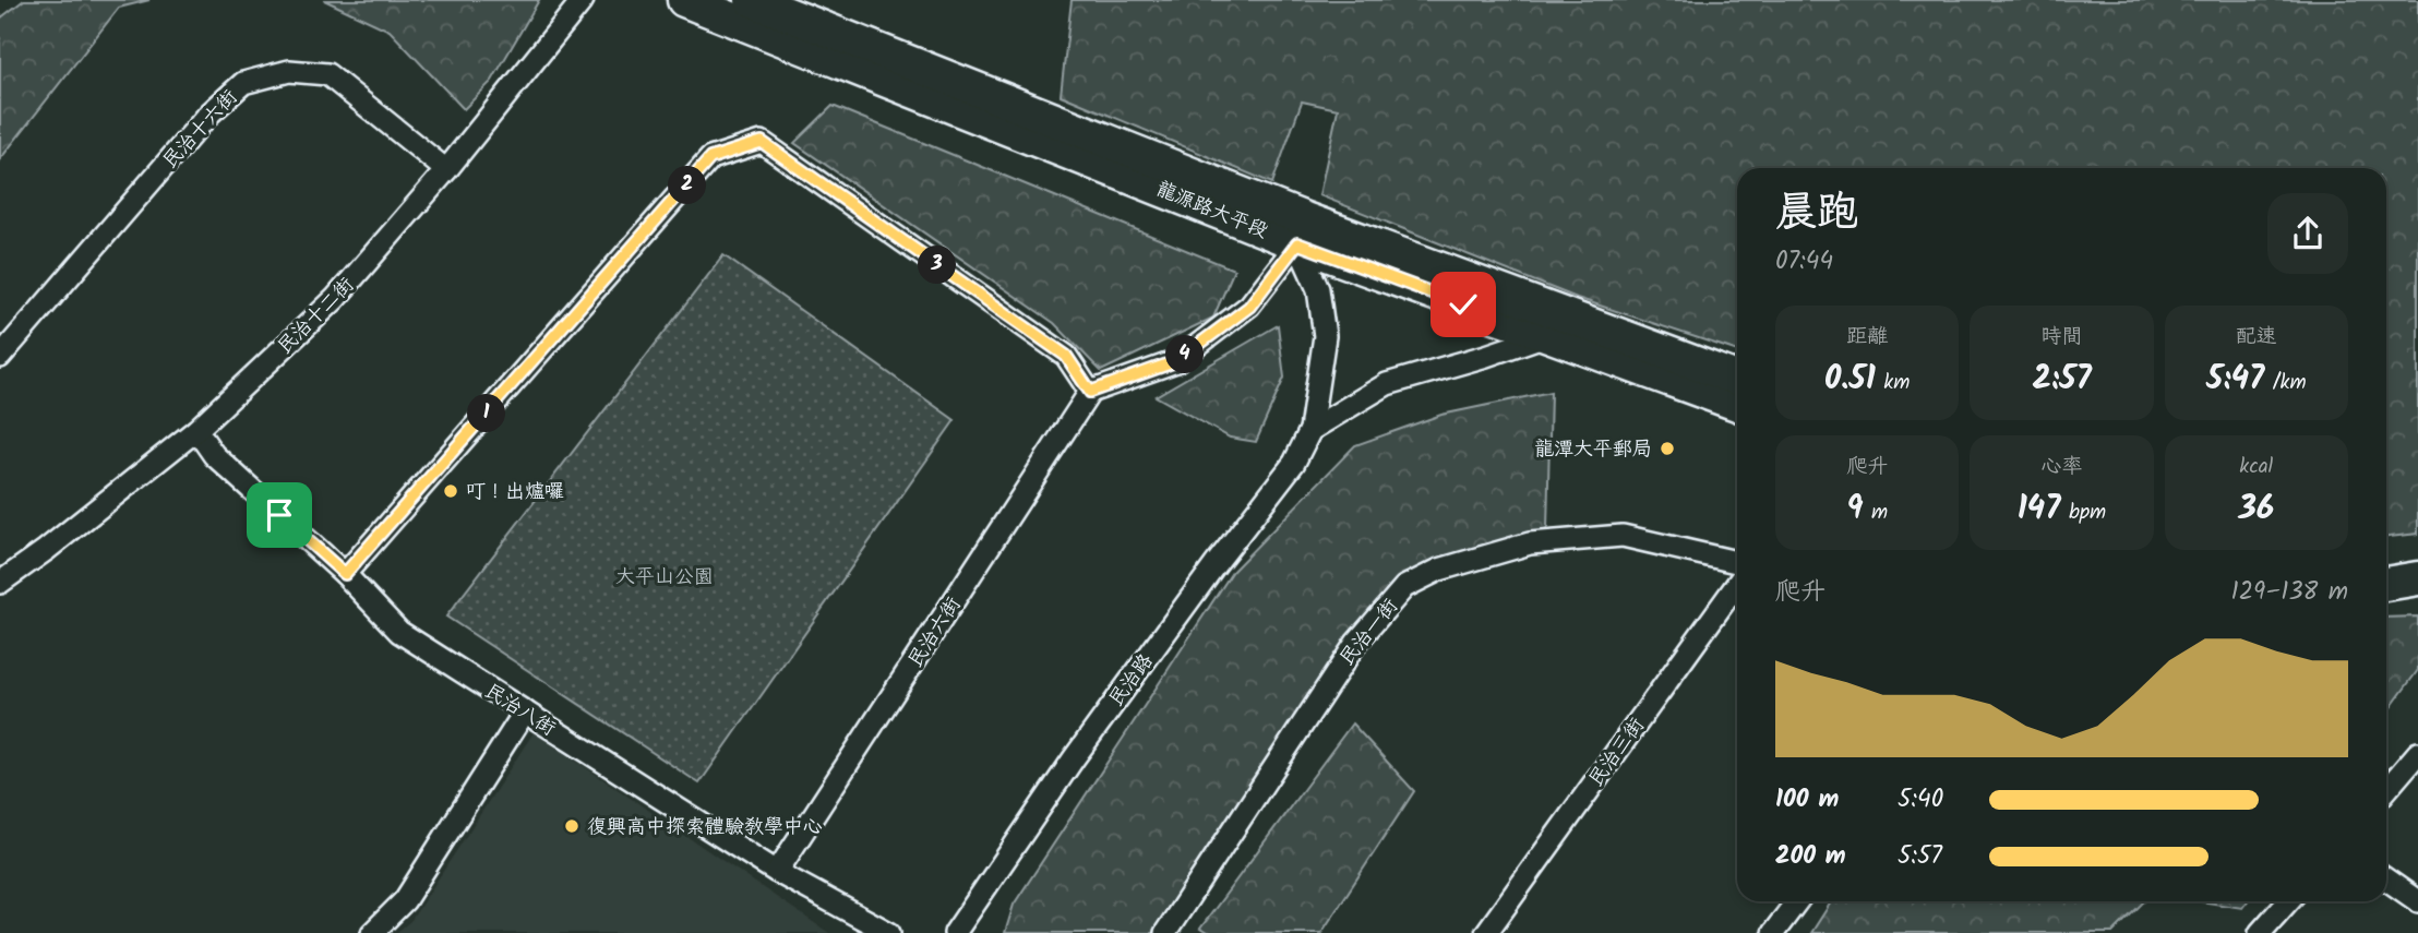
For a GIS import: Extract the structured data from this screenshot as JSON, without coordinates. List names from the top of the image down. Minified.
{"streets":{"main road":["龍源路大平段"],"street":["民治十六街","民治十二街","民治六街","民治一街","民治路","民治八街","民治三街"]},"crossings":[["民治十六街","民治十二街"],["民治十二街","民治八街"],["民治六街","民治八街"]],"parks":["大平山公園"],"places":["龍潭大平郵局","叮！出爐囉","復興高中探索體驗教學中心"],"page":{"pins":["2","3","4","1"],"heading":["晨跑","07:44"],"stats":[["距離","0.51 km"],["時間","2:57"],["配速","5:47 /km"],["爬升","9 m"],["心率","147 bpm"],["kcal","36"]],"chart":["爬升","129–138 m"],"list":[{"name":"100 m","note":"5:40"},{"name":"200 m","note":"5:57"}]}}
